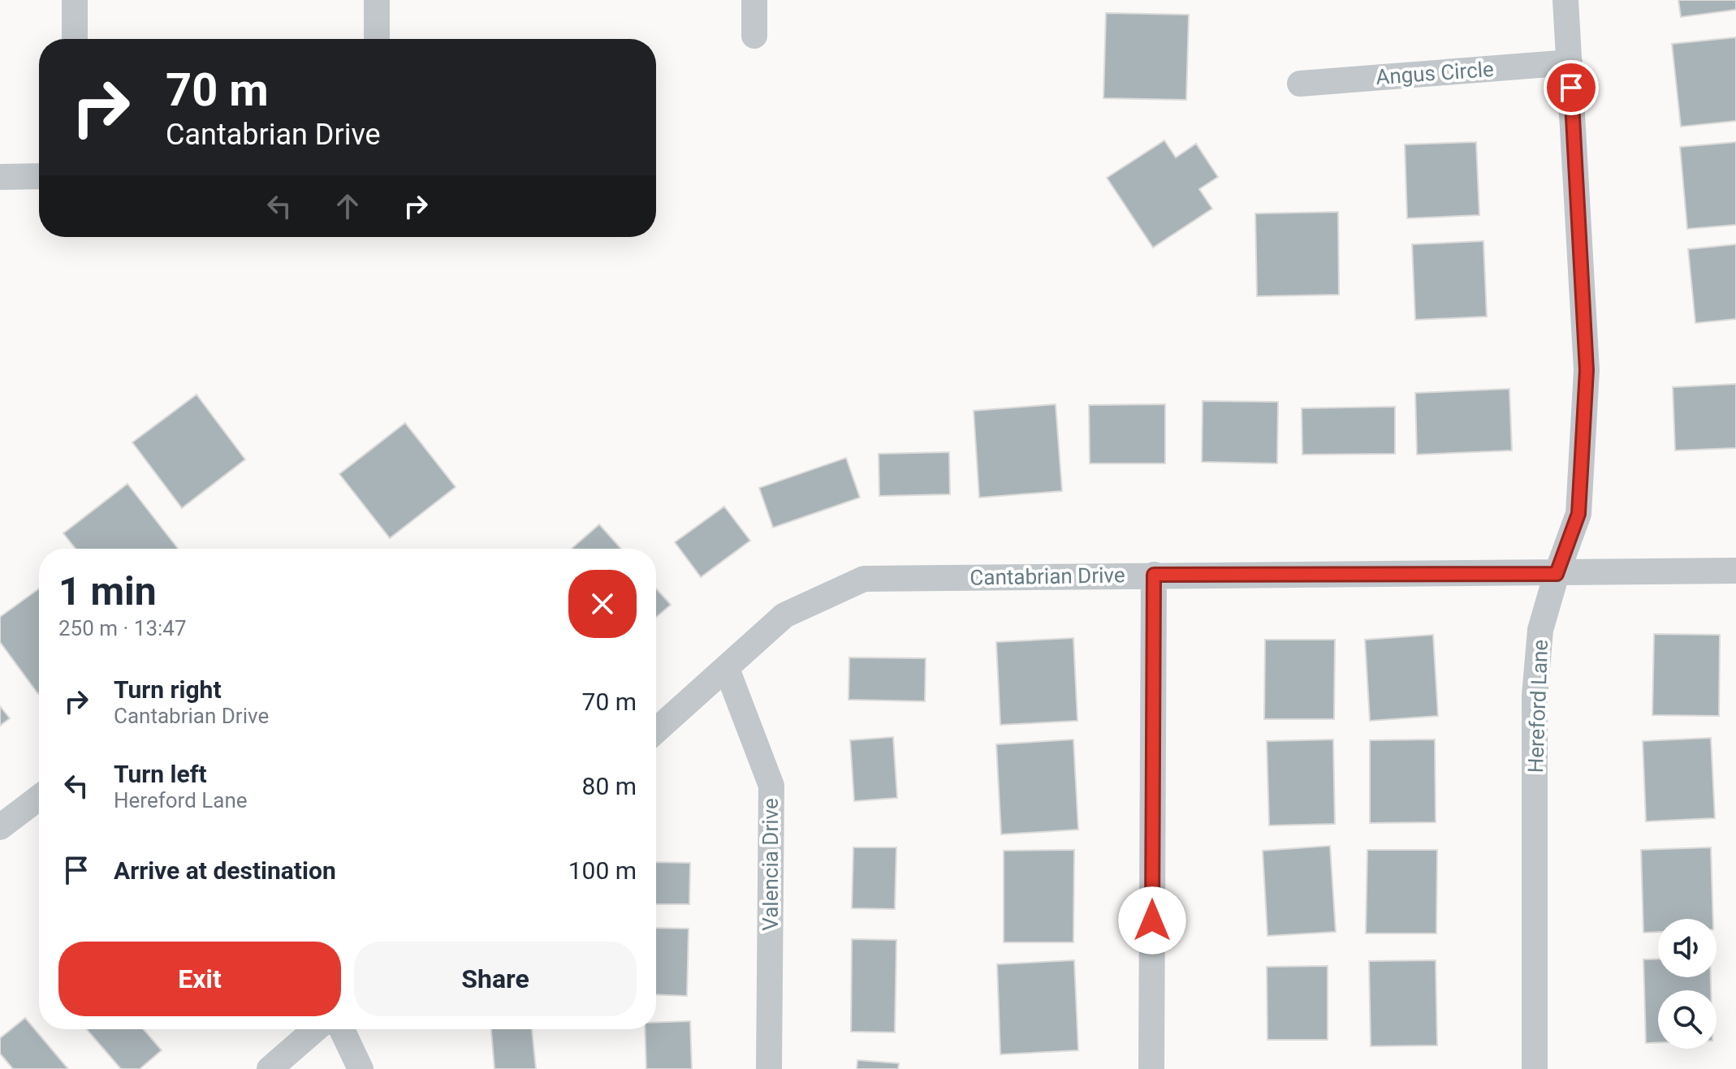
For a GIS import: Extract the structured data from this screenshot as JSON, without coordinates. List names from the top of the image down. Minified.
{"streets":{"street":["Angus Circle","Cantabrian Drive","Hereford Lane","Valencia Drive"]},"crossings":[["Angus Circle","Hereford Lane"],["Cantabrian Drive","Hereford Lane"],["Cantabrian Drive","Valencia Drive"]],"page":{"turn":["70 m","Cantabrian Drive"],"heading":["1 min","250 m · 13:47"],"list":[{"name":"Turn right","note":"Cantabrian Drive","value":"70 m"},{"name":"Turn left","note":"Hereford Lane","value":"80 m"},{"name":"Arrive at destination","value":"100 m"}],"buttons":["Exit","Share"]}}
